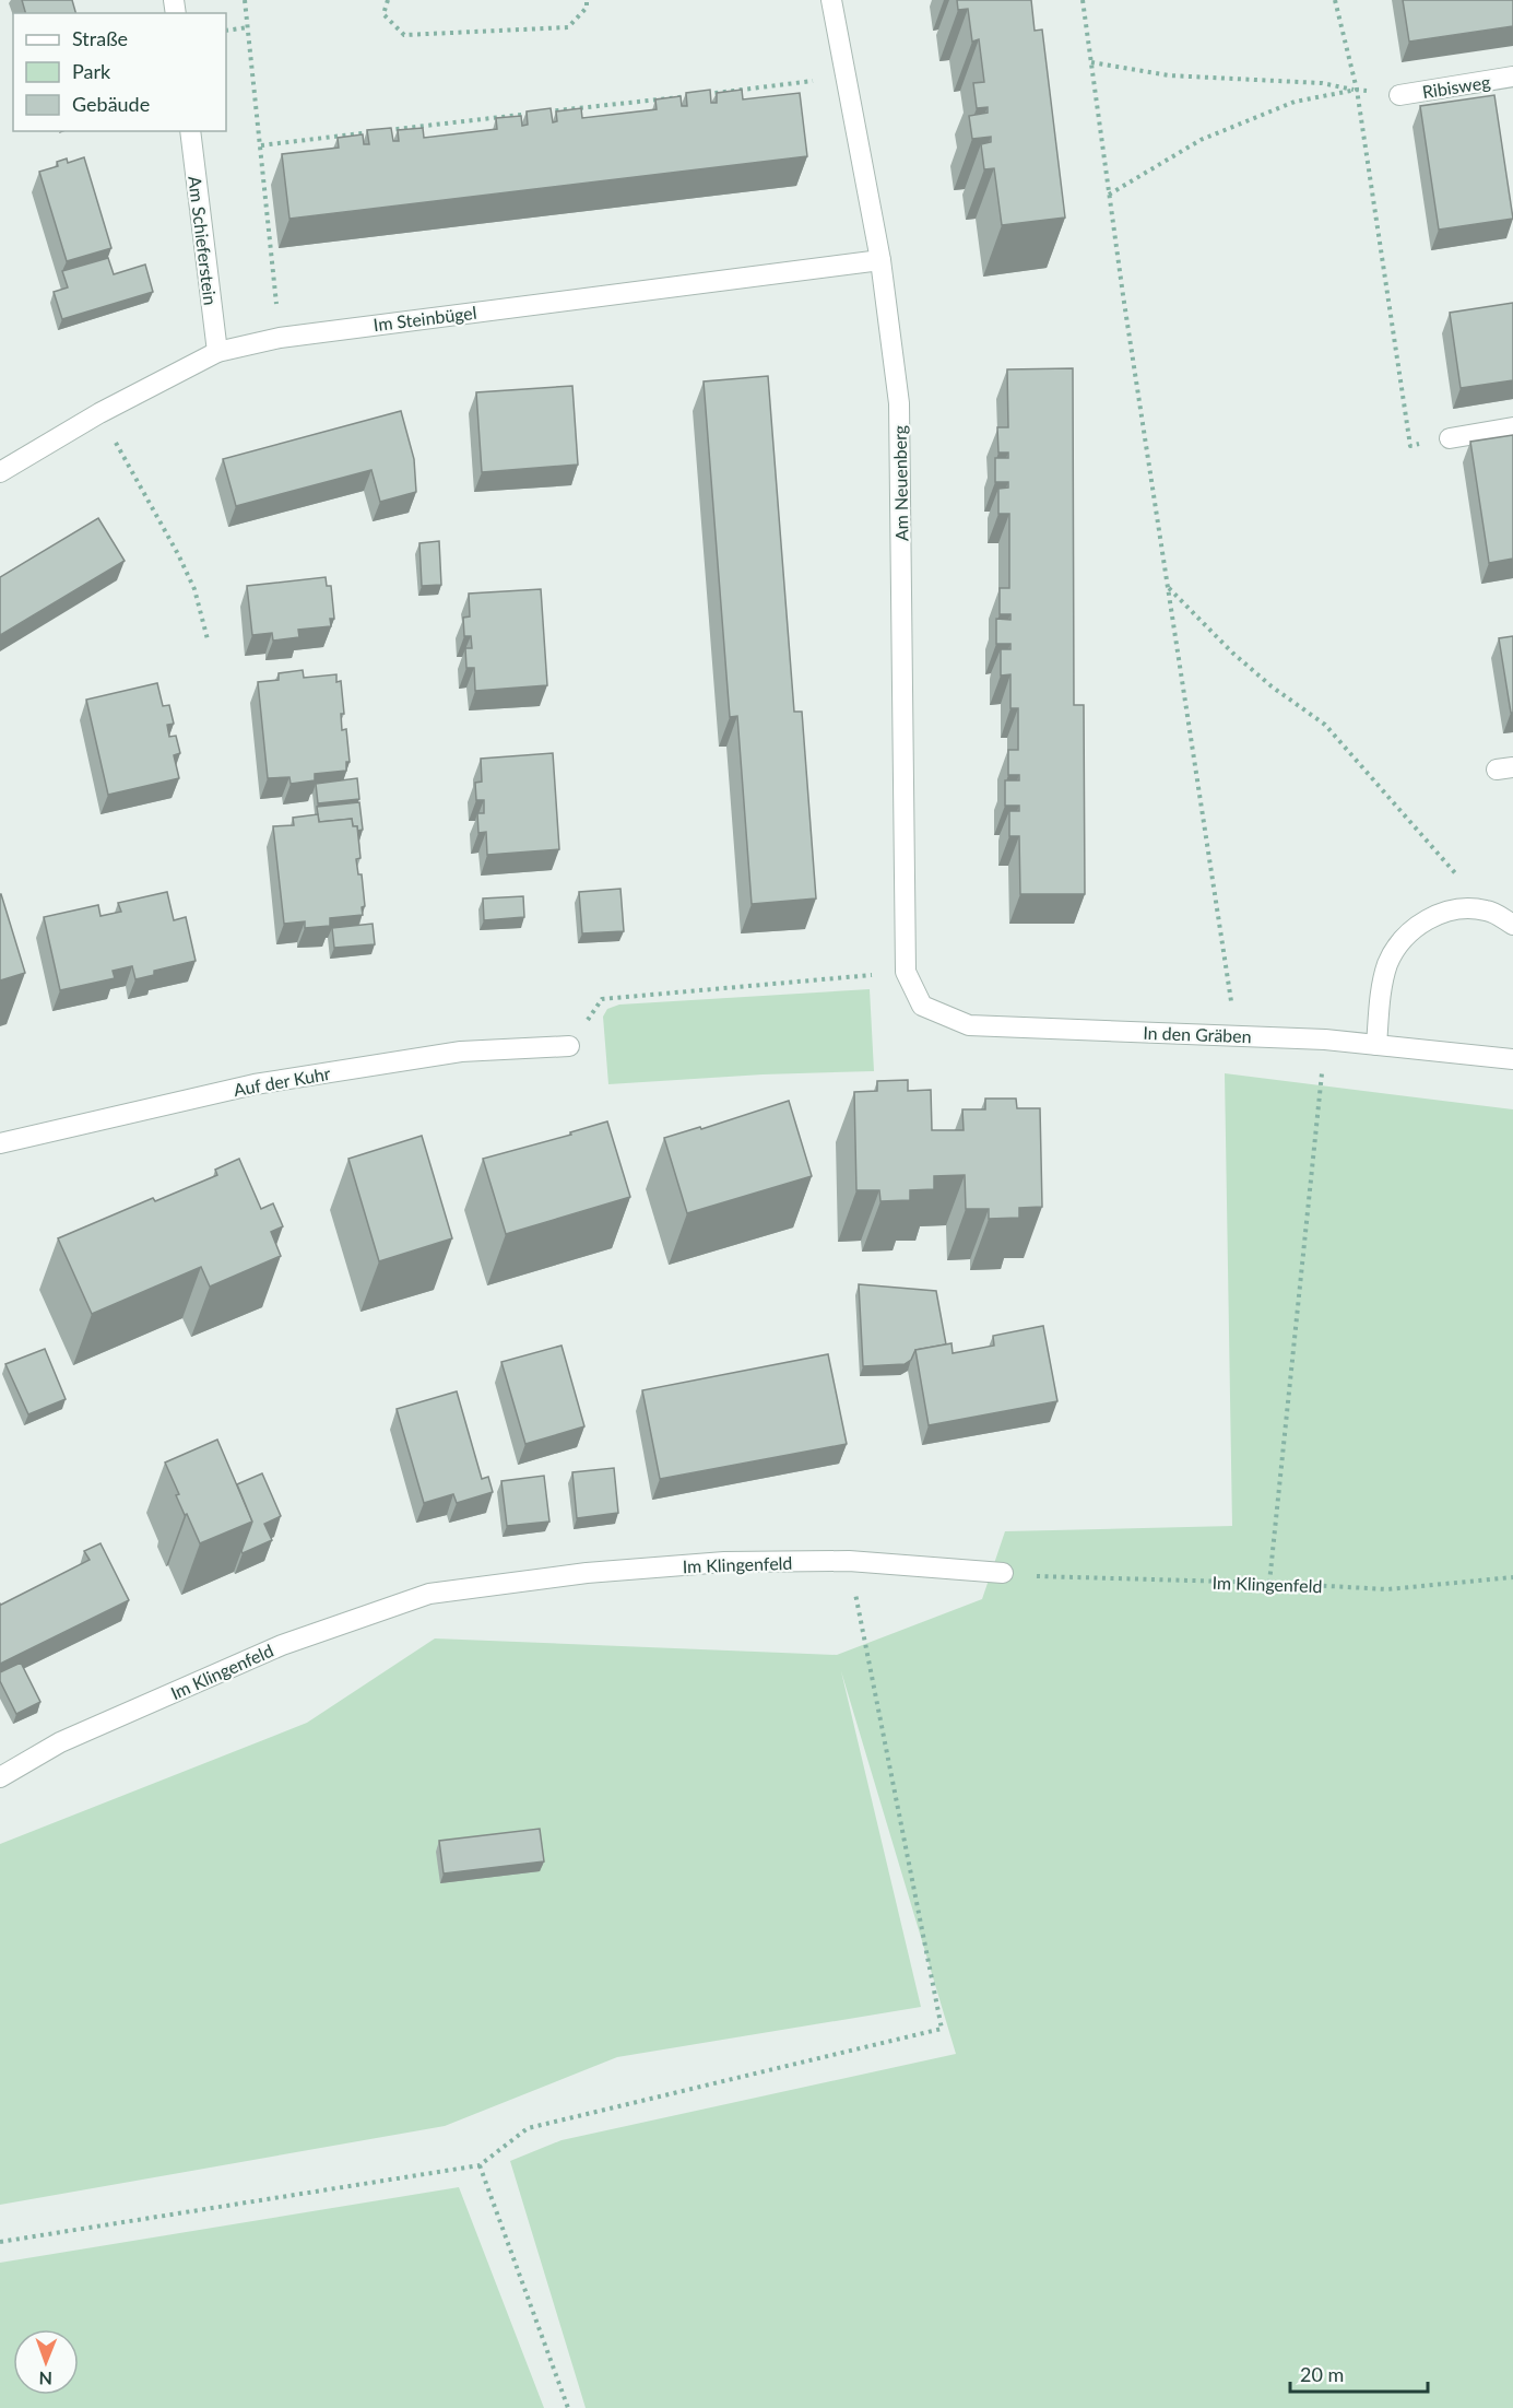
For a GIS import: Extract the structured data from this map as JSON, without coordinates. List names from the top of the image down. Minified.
{"streets":{"street":["Ribisweg","Am Schieferstein","Im Steinbügel","Am Neuenberg","In den Gräben","Auf der Kuhr","Im Klingenfeld"]},"crossings":[["Am Schieferstein","Im Steinbügel"],["Im Steinbügel","Am Neuenberg"],["Am Neuenberg","In den Gräben"]],"legend":["Straße","Park","Gebäude"],"scale_bar":"20 m","north":"bottom"}
